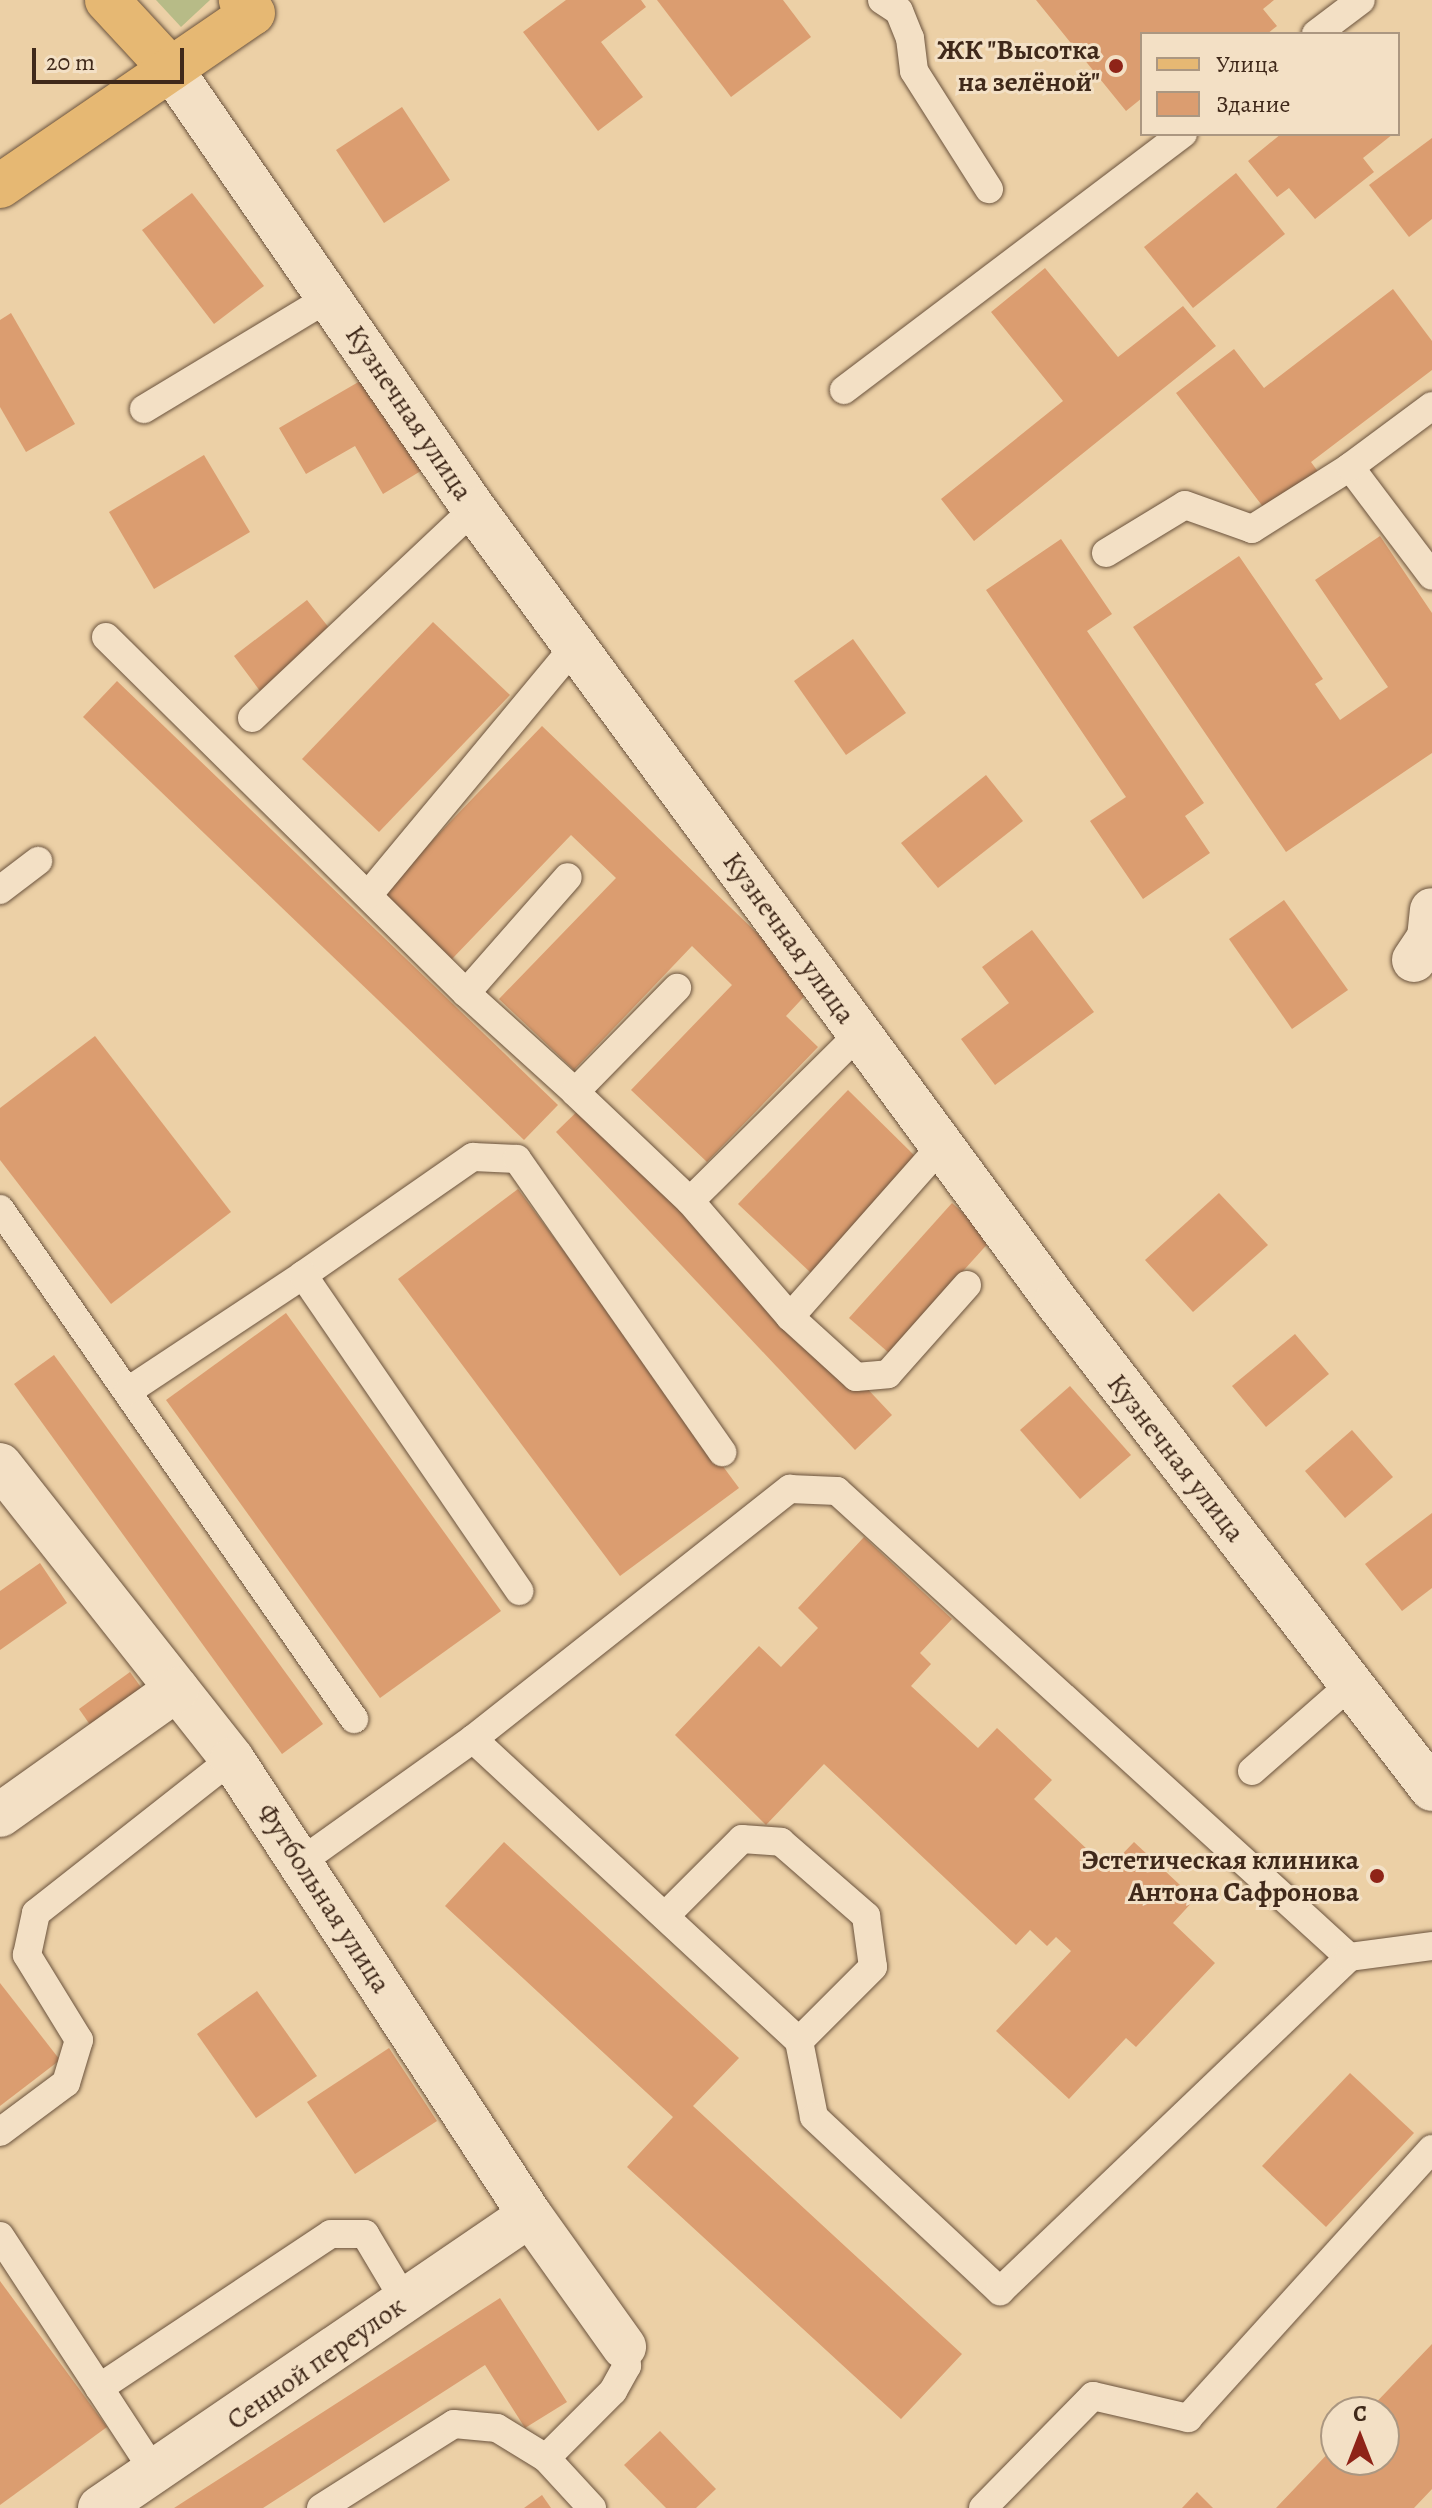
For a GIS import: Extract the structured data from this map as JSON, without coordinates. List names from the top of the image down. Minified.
{"streets":{"street":["Кузнечная улица","Футбольная улица","Сенной переулок"]},"crossings":[["Футбольная улица","Сенной переулок"]],"places":["ЖК \"Высотка на зелёной\"","Эстетическая клиника Антона Сафронова"],"legend":["Улица","Здание"],"scale_bar":"20 m","north":"top"}
